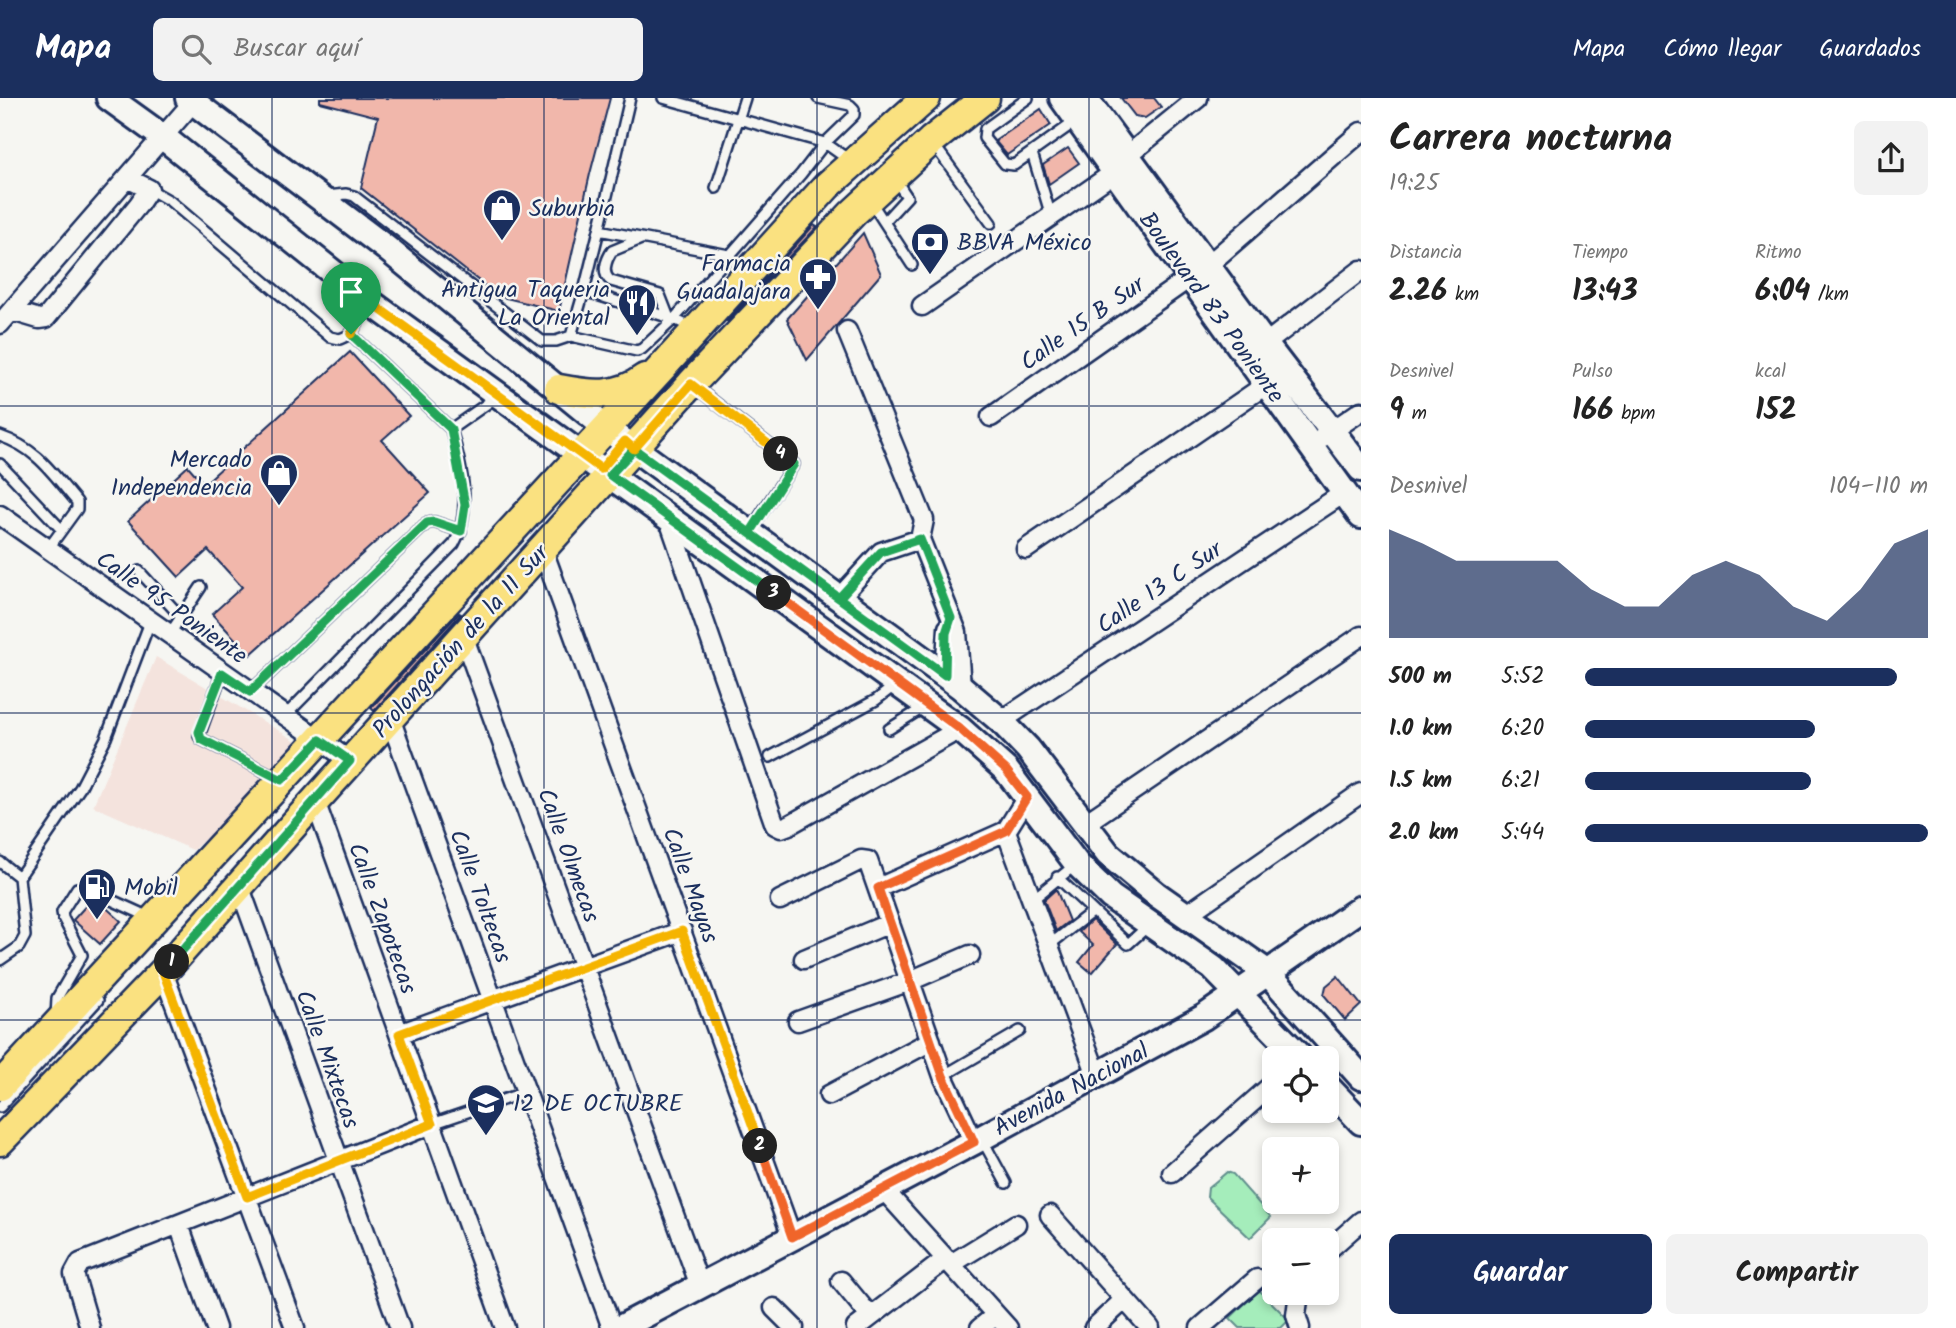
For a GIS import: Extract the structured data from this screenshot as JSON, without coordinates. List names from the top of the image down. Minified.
{"streets":{"main road":["Boulevard 83 Poniente","Prolongación de la 11 Sur","Avenida Nacional"],"street":["Calle 15 B Sur","Calle 13 C Sur","Calle 95 Poniente","Calle Olmecas","Calle Mayas","Calle Toltecas","Calle Zapotecas","Calle Mixtecas"]},"crossings":[["Boulevard 83 Poniente","Calle 15 B Sur"],["Boulevard 83 Poniente","Calle 13 C Sur"],["Calle 95 Poniente","Prolongación de la 11 Sur"],["Prolongación de la 11 Sur","Calle Olmecas"],["Prolongación de la 11 Sur","Calle Mayas"],["Prolongación de la 11 Sur","Calle Toltecas"],["Prolongación de la 11 Sur","Calle Zapotecas"],["Prolongación de la 11 Sur","Calle Mixtecas"],["Calle Olmecas","Avenida Nacional"],["Calle Mayas","Avenida Nacional"]],"places":{"shop":["Suburbia","Mercado Independencia"],"bank":["BBVA México"],"pharmacy":["Farmacia Guadalajara"],"restaurant":["Antigua Taqueria La Oriental"],"fuel station":["Mobil"],"school or university":["12 DE OCTUBRE"]},"page":{"header":"Mapa","search":"Buscar aquí","nav":["Mapa","Cómo llegar","Guardados"],"heading":["Carrera nocturna","19:25"],"stats":[["Distancia","2.26 km"],["Tiempo","13:43"],["Ritmo","6:04 /km"],["Desnivel","9 m"],["Pulso","166 bpm"],["kcal","152"]],"pins":["4","3","1","2"],"chart":["Desnivel","104–110 m"],"list":[{"name":"500 m","note":"5:52"},{"name":"1.0 km","note":"6:20"},{"name":"1.5 km","note":"6:21"},{"name":"2.0 km","note":"5:44"}],"map_buttons":["+","−"],"buttons":["Guardar","Compartir"]}}
